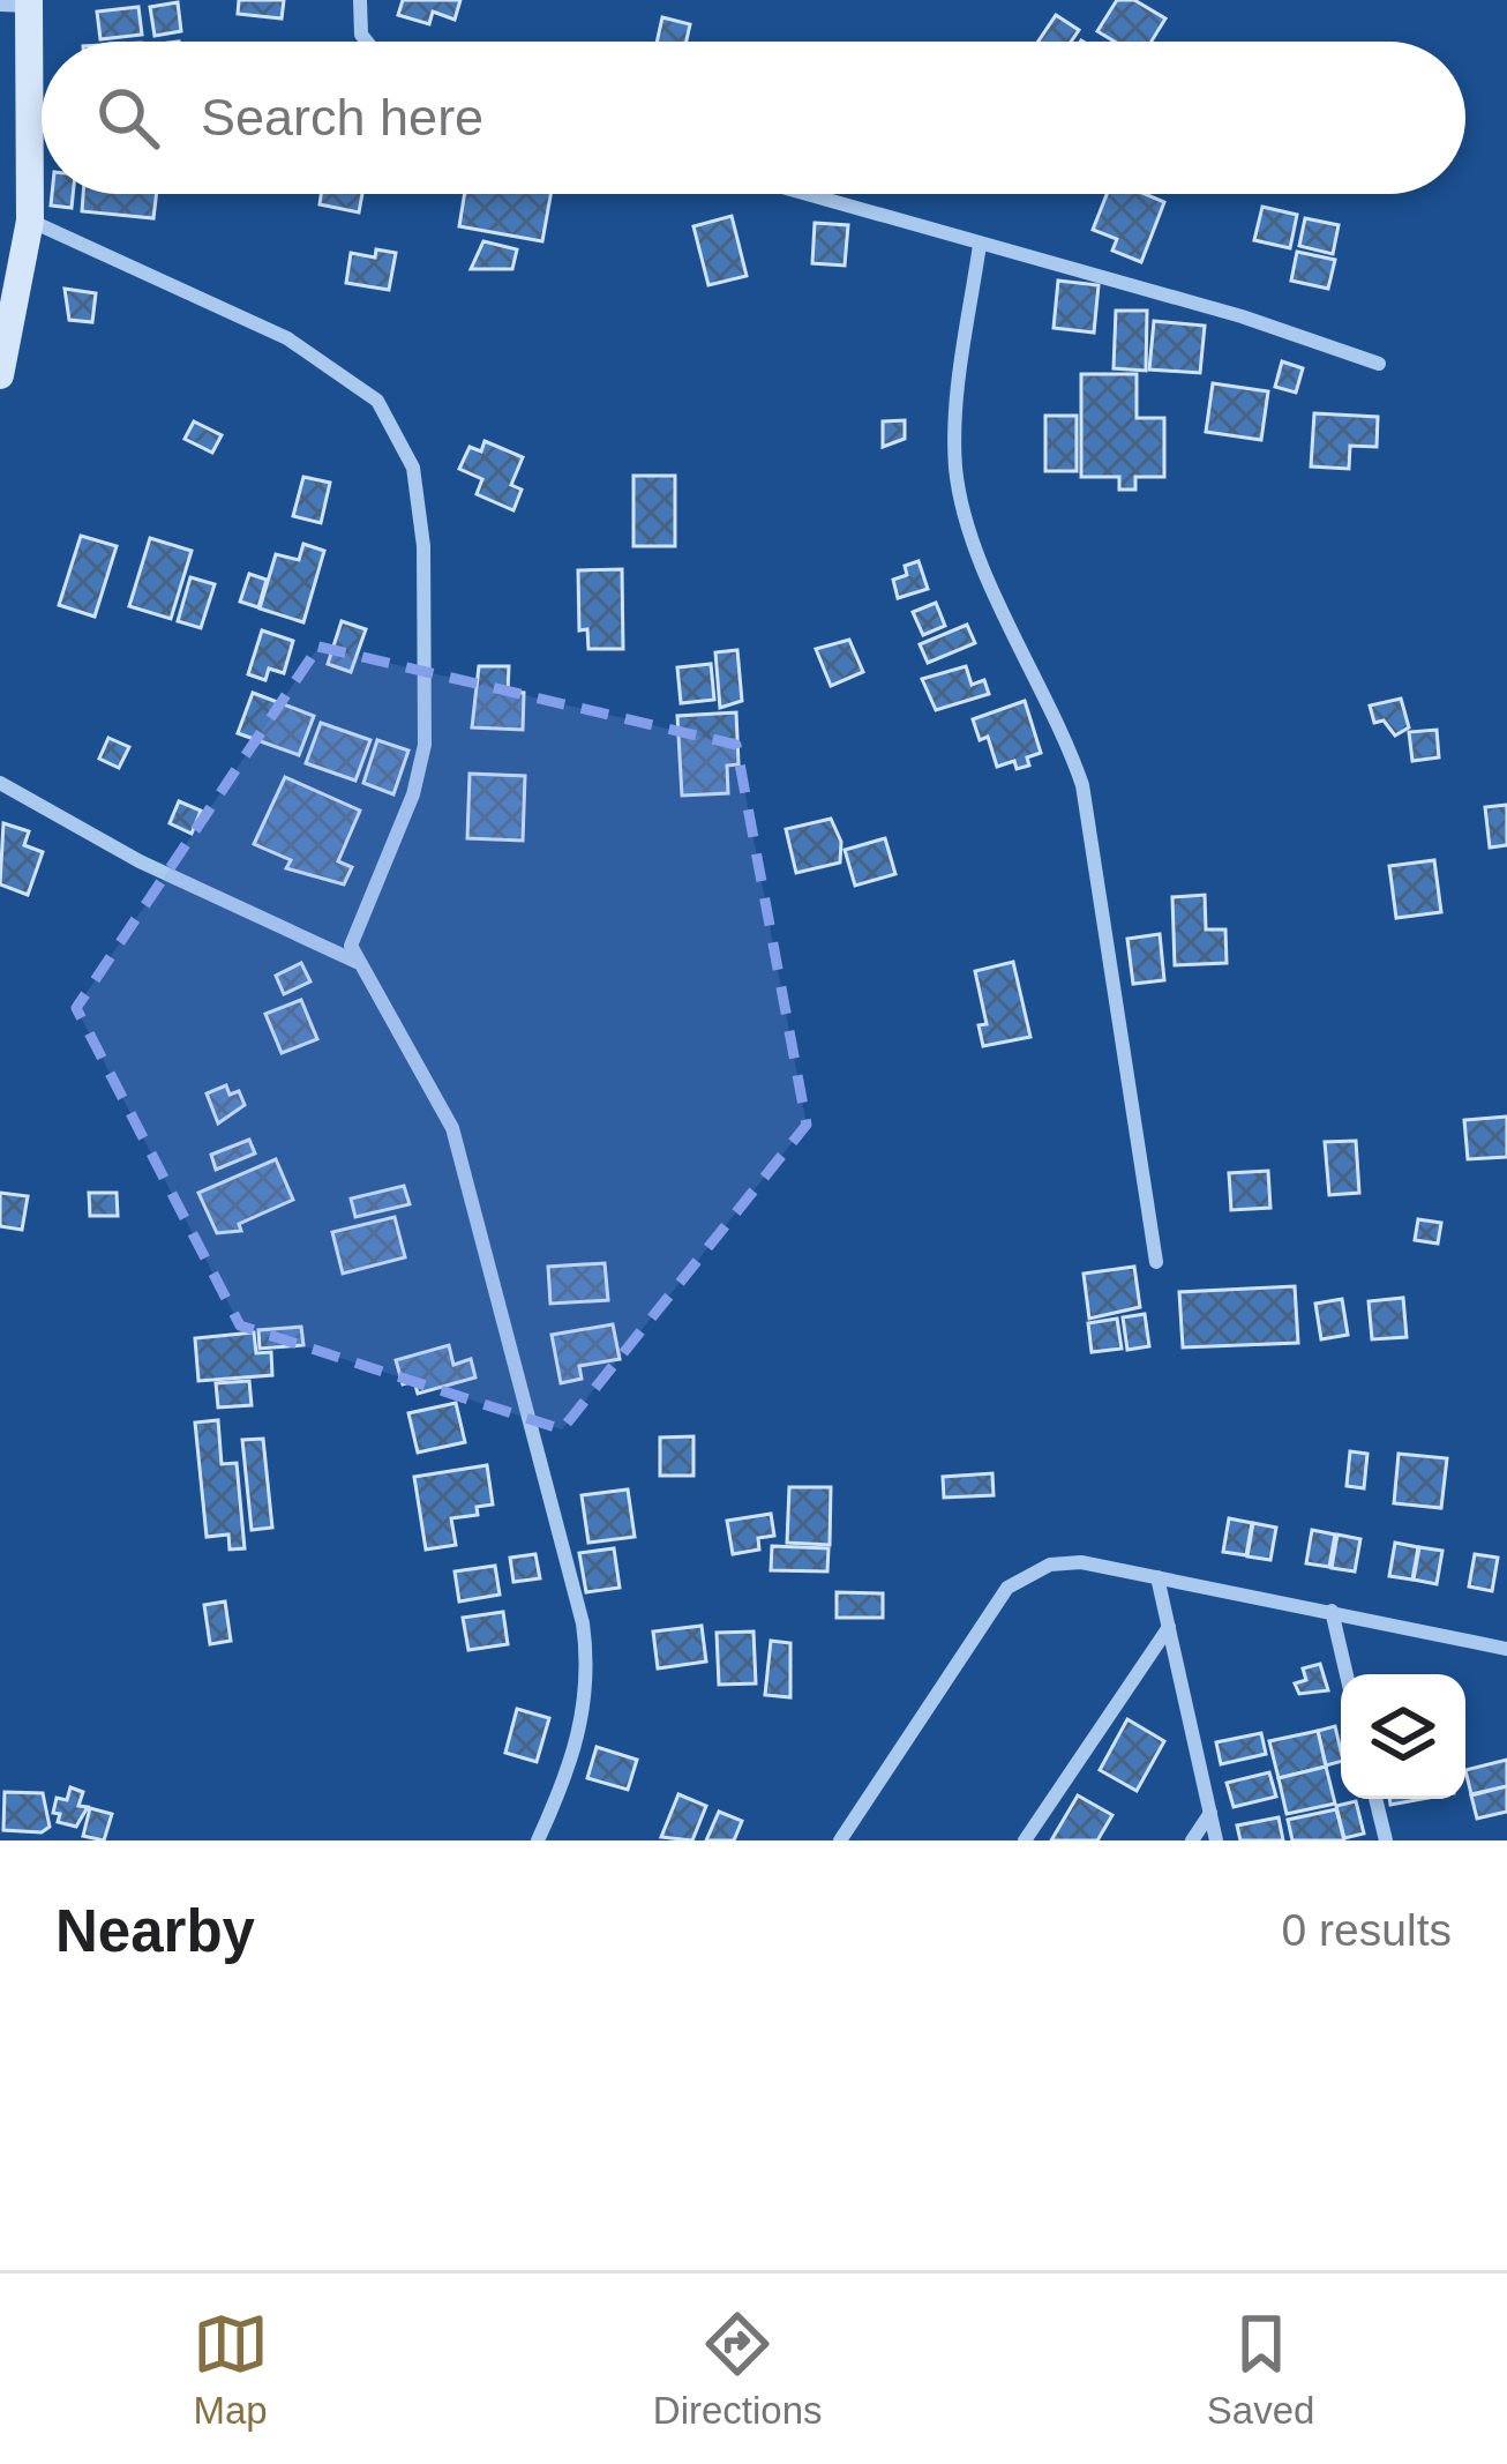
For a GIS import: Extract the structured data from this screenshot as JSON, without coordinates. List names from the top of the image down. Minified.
{"page":{"search":"Search here","heading":["Nearby","0 results"],"nav":["Map","Directions","Saved"]}}
